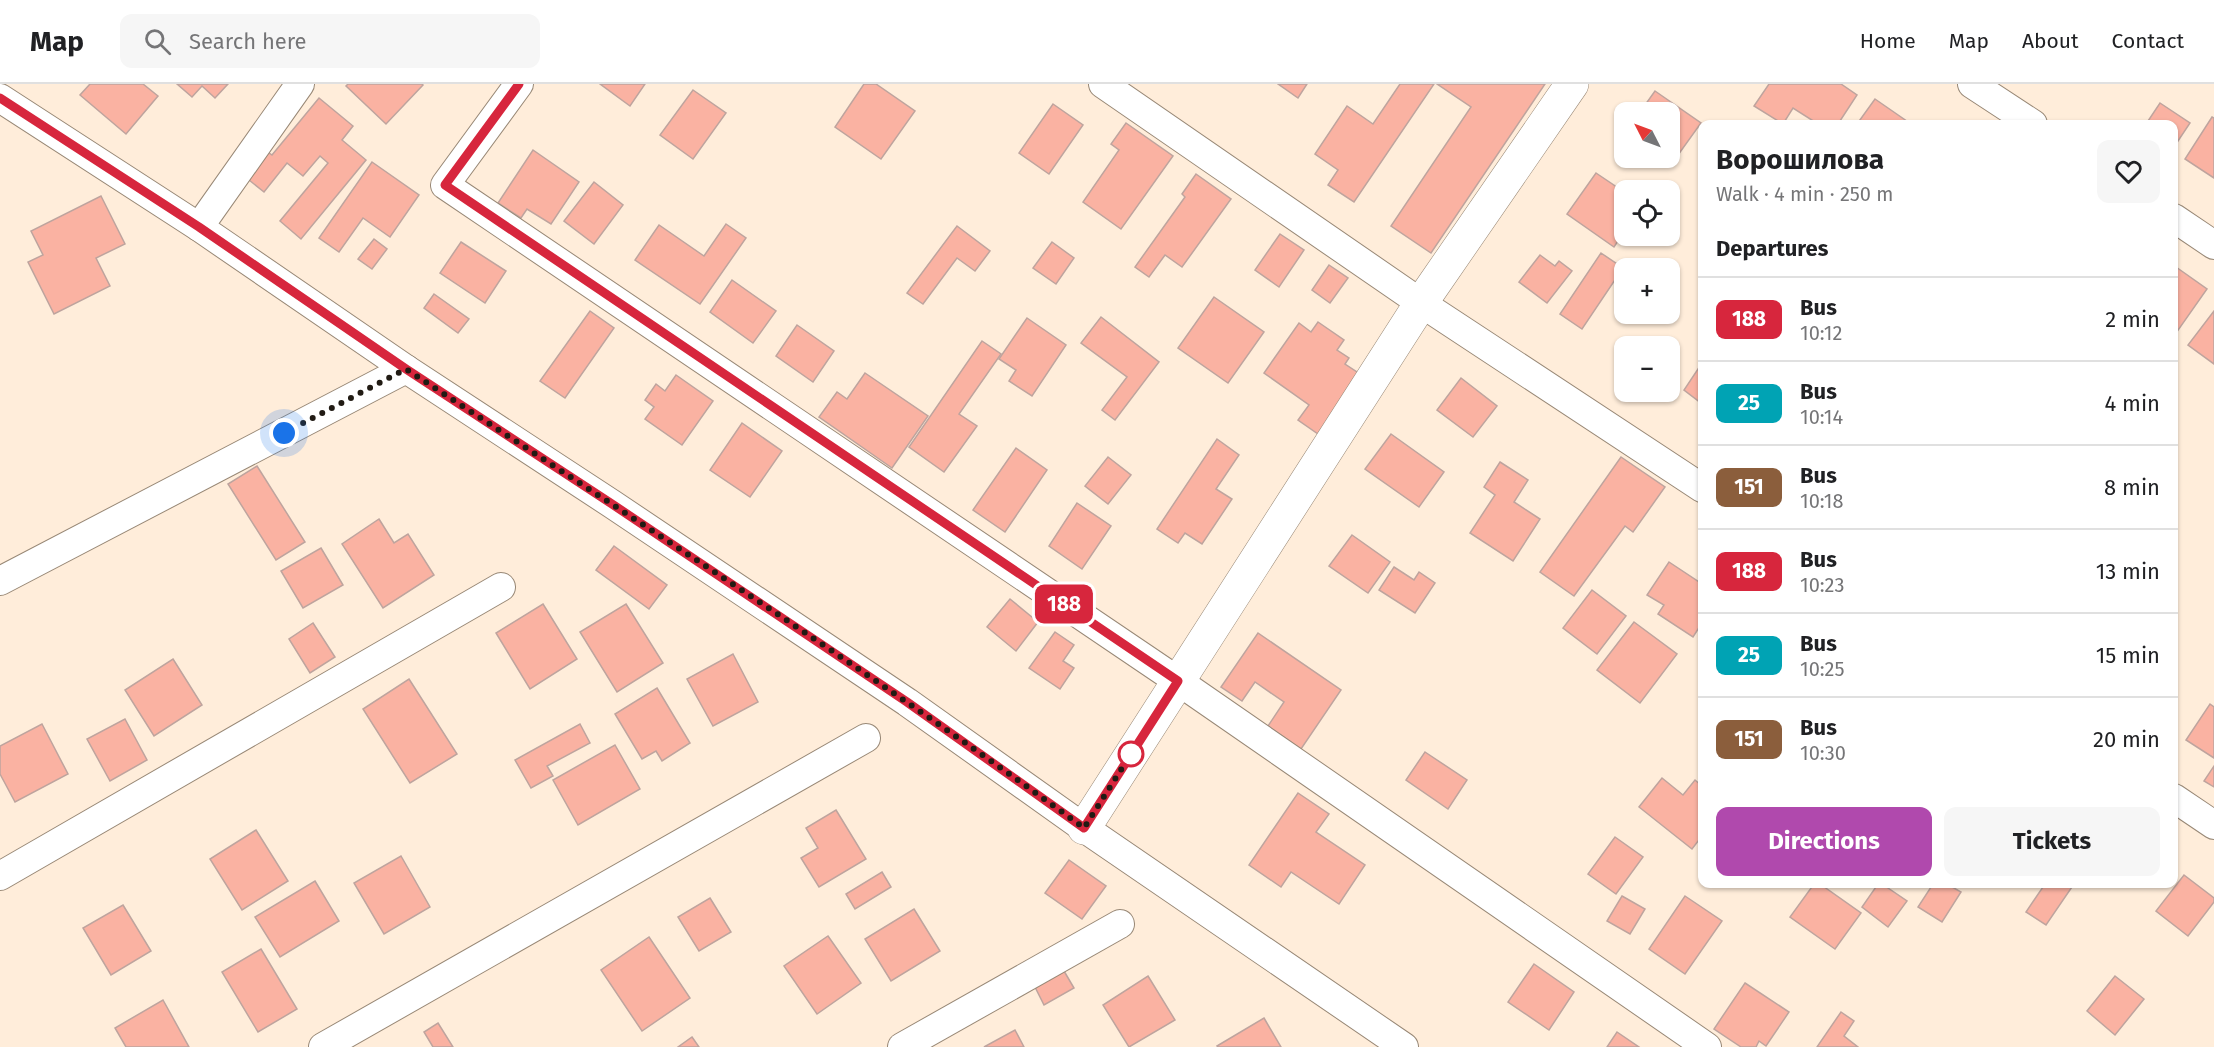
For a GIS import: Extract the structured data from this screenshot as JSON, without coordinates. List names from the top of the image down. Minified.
{"lines":["bus line 188"],"north":"top left","page":{"header":"Map","search":"Search here","nav":["Home","Map","About","Contact"],"on_map":"188","map_buttons":["+","−"],"heading":[["Ворошилова","Walk · 4 min · 250 m"],"Departures"],"list":[{"mark":"188","name":"Bus","note":"10:12","value":"2 min"},{"mark":"25","name":"Bus","note":"10:14","value":"4 min"},{"mark":"151","name":"Bus","note":"10:18","value":"8 min"},{"mark":"188","name":"Bus","note":"10:23","value":"13 min"},{"mark":"25","name":"Bus","note":"10:25","value":"15 min"},{"mark":"151","name":"Bus","note":"10:30","value":"20 min"}],"buttons":["Directions","Tickets"]}}
